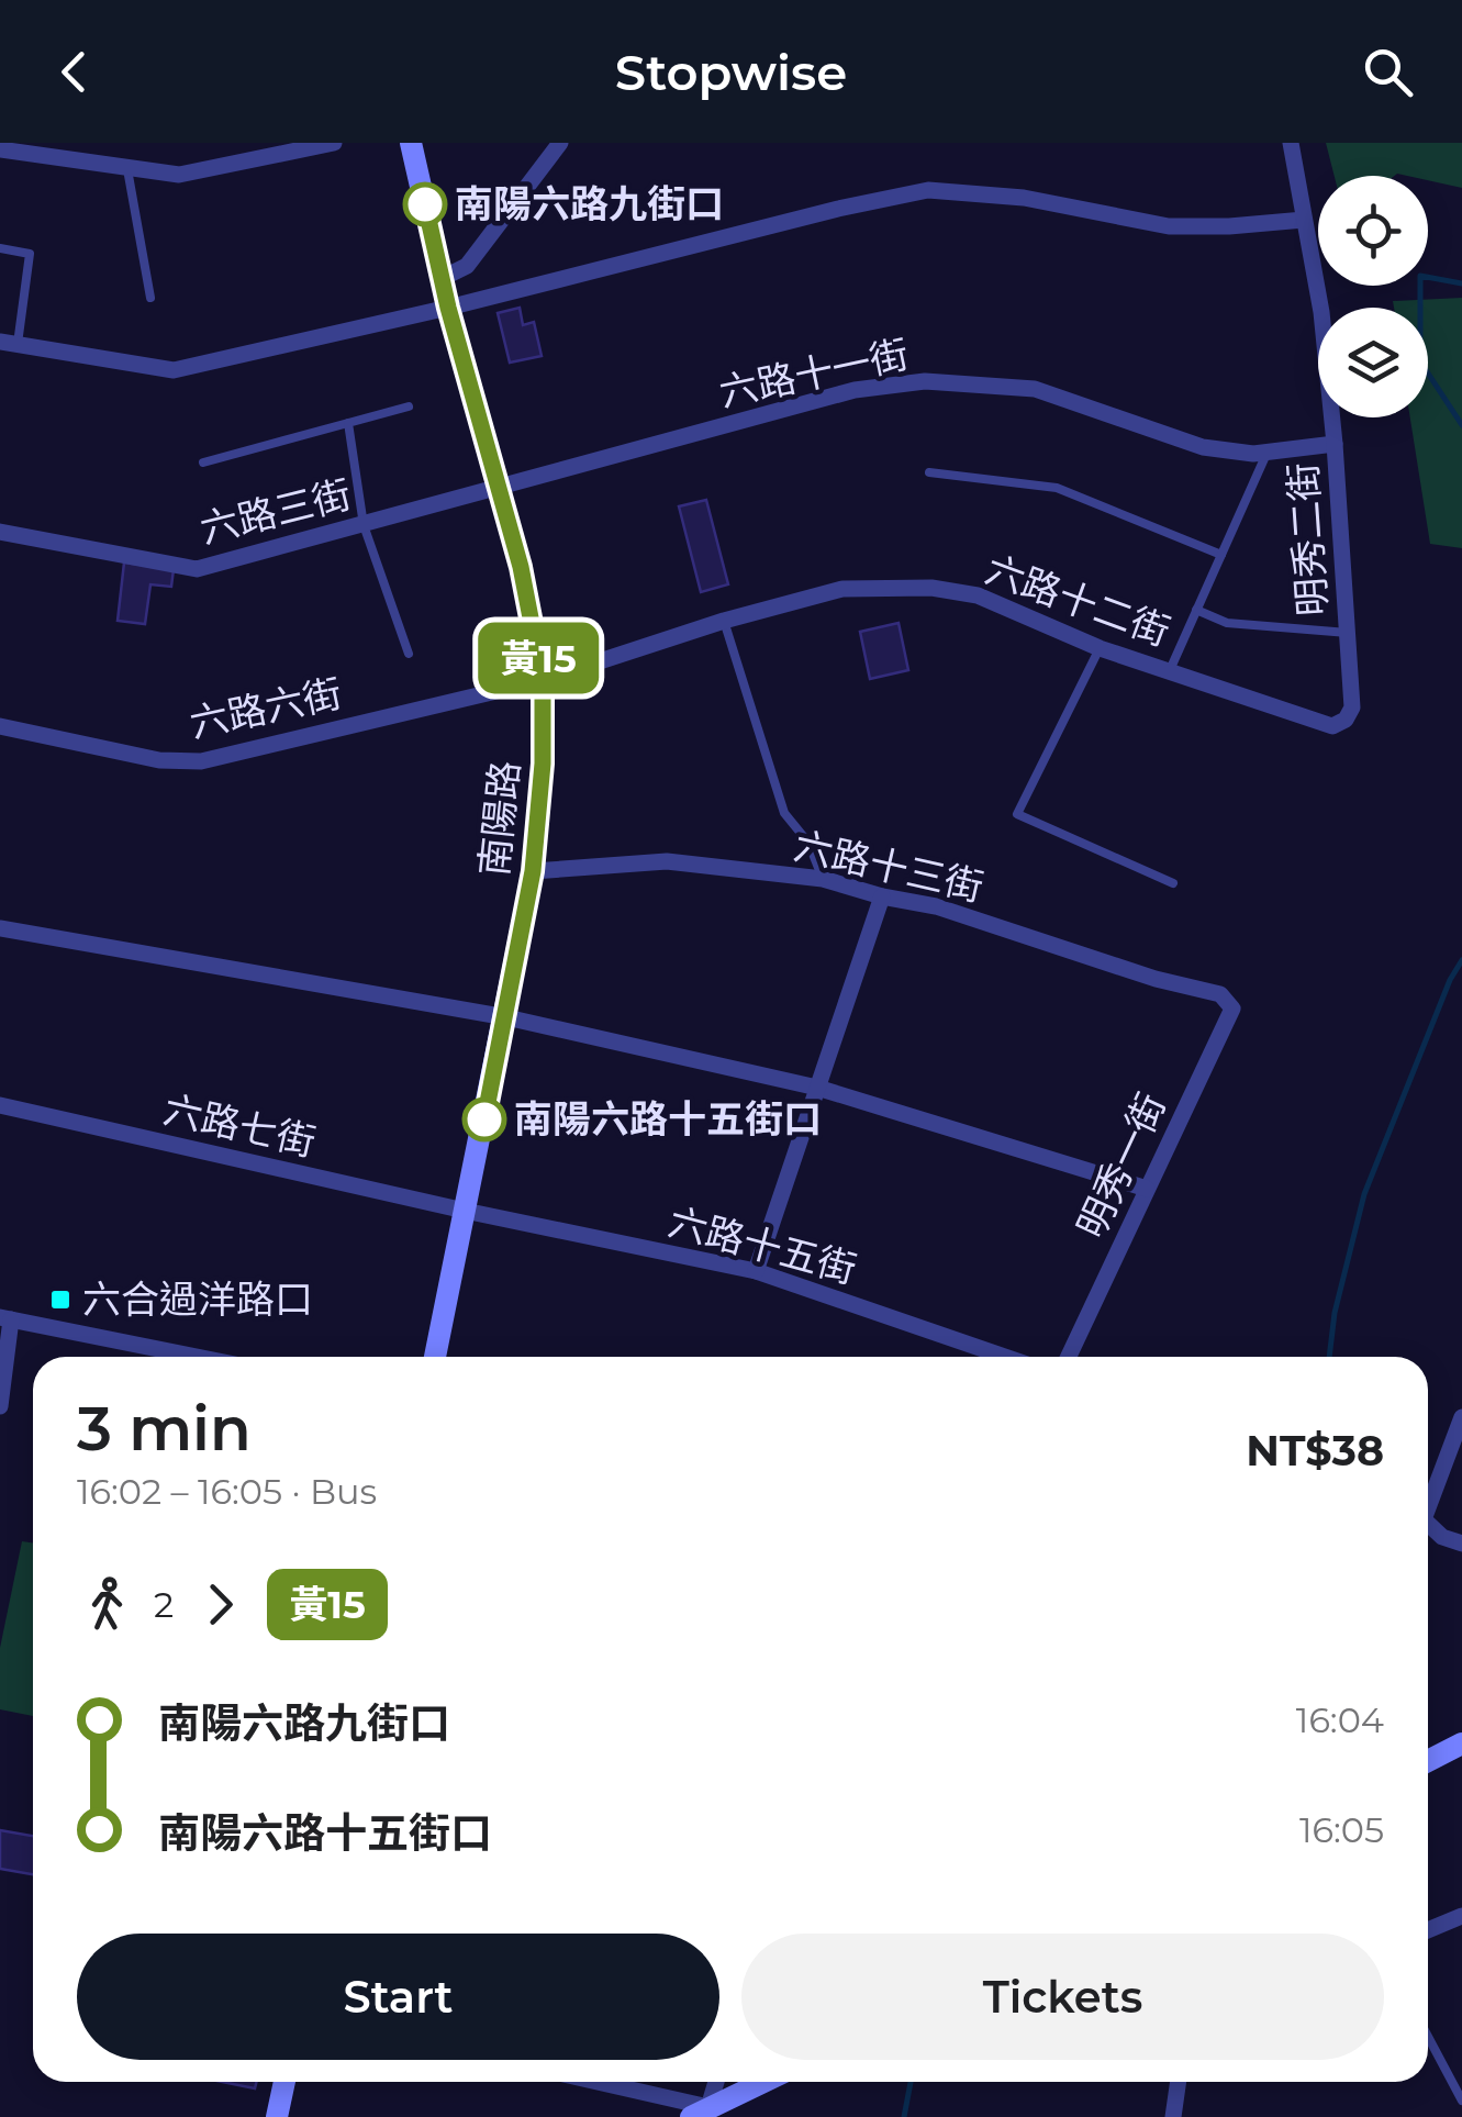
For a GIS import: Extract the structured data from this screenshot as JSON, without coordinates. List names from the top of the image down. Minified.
{"streets":{"street":["六路十一街","六路三街","明秀二街","六路十二街","六路六街","南陽路","六路十三街","六路七街","明秀一街","六路十五街"]},"crossings":[["六路十一街","六路三街"],["六路十一街","明秀二街"],["六路十一街","南陽路"],["六路三街","南陽路"],["明秀二街","六路十二街"],["六路十二街","六路六街"],["六路十二街","南陽路"],["六路六街","南陽路"],["南陽路","六路十三街"],["南陽路","六路七街"],["南陽路","六路十五街"],["六路十三街","明秀一街"],["六路七街","六路十五街"]],"places":{"other":["南陽六路九街口","南陽六路十五街口"],"transit":["六合過洋路口"]},"lines":["bus line 黃15"],"page":{"header":"Stopwise","on_map":"黃15","heading":["3 min","16:02 – 16:05 · Bus","NT$38"],"legs":["2","黃15"],"list":[{"name":"南陽六路九街口","value":"16:04"},{"name":"南陽六路十五街口","value":"16:05"}],"buttons":["Start","Tickets"]}}
